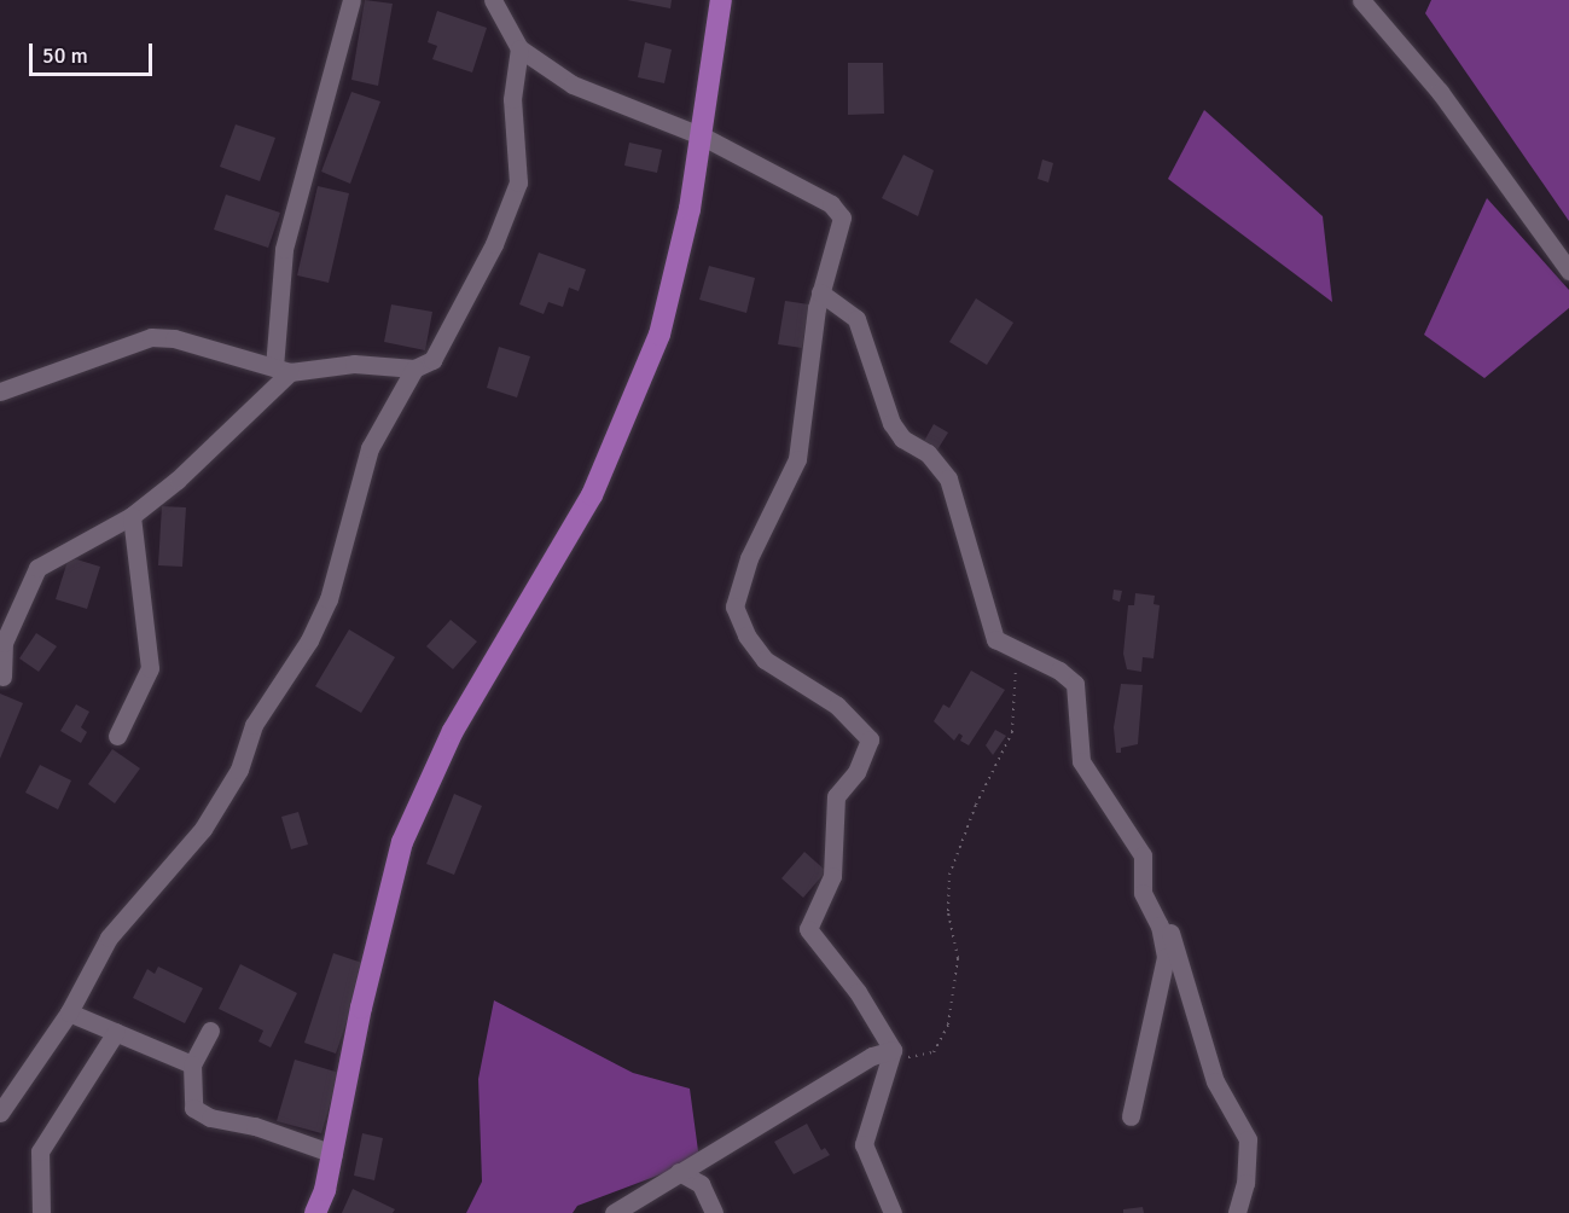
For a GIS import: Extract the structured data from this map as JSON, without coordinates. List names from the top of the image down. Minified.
{"scale_bar":"50 m"}
